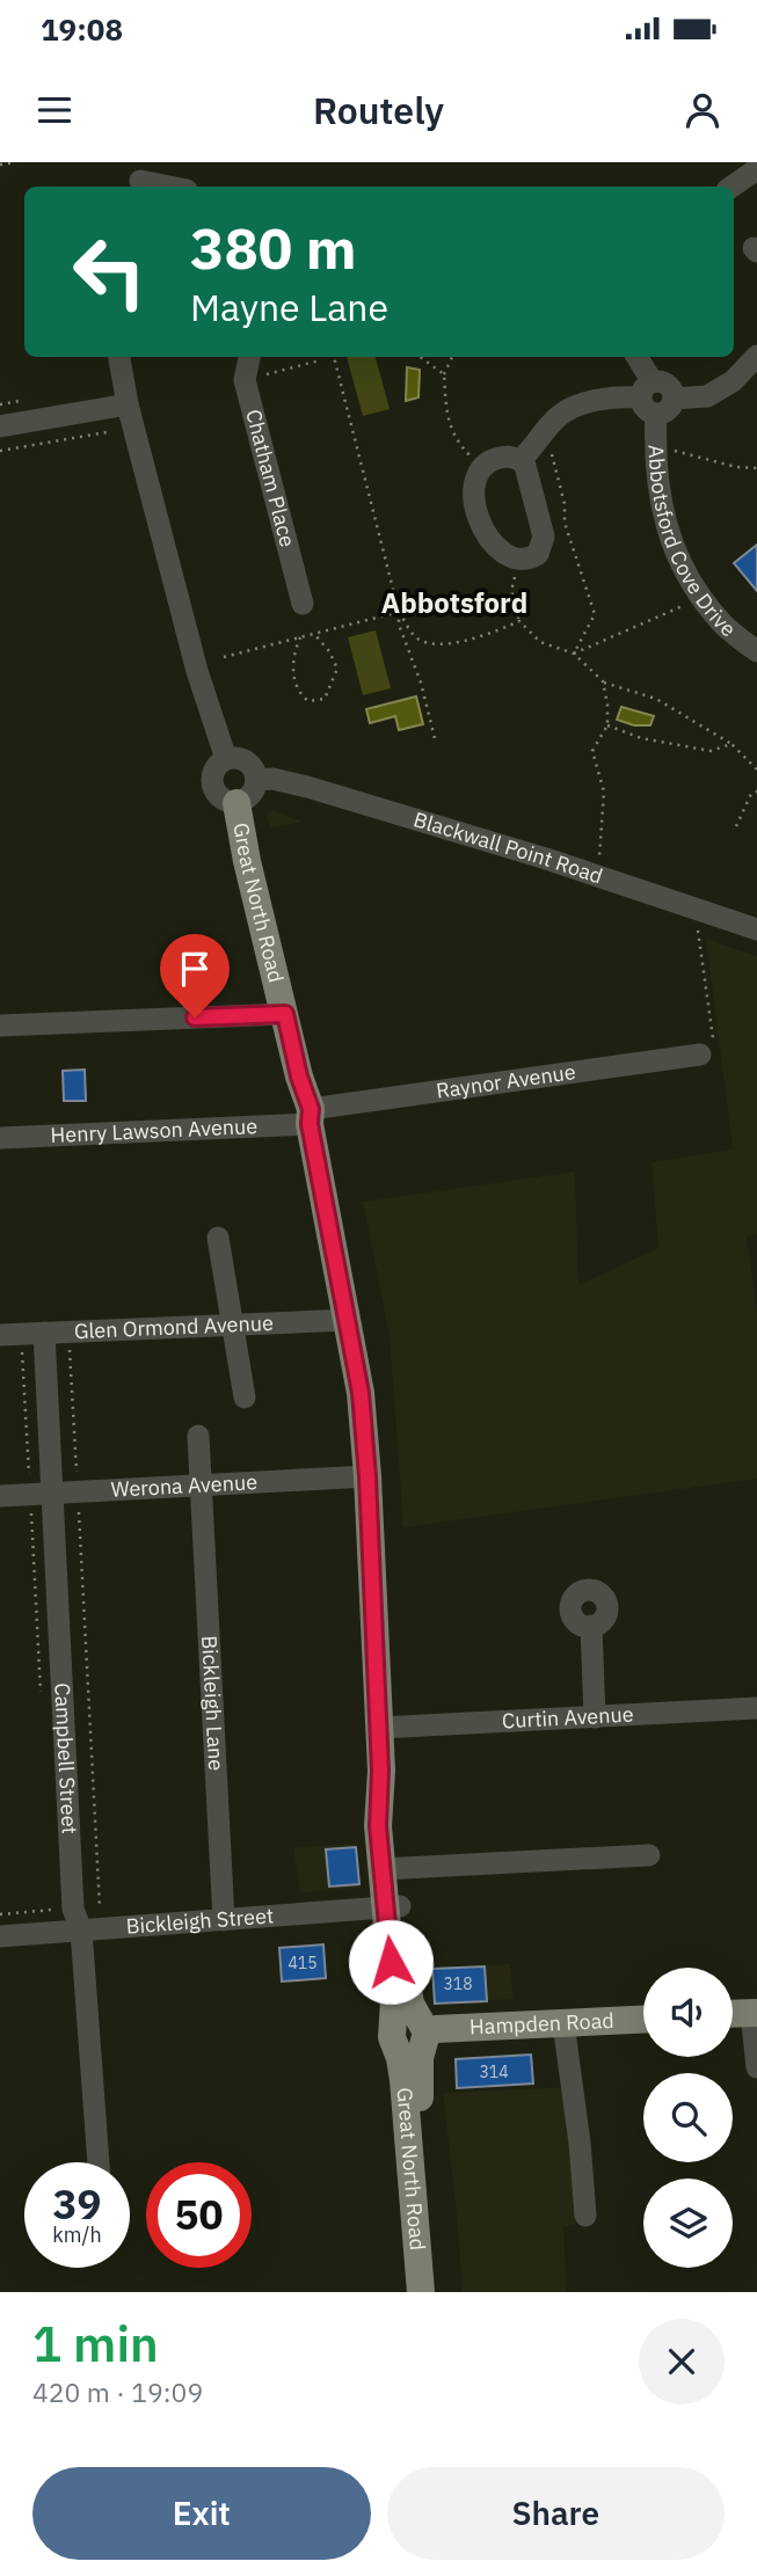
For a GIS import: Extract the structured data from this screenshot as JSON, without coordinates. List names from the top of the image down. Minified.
{"streets":{"main road":["Great North Road","Hampden Road"],"street":["Chatham Place","Abbotsford Cove Drive","Blackwall Point Road","Raynor Avenue","Henry Lawson Avenue","Glen Ormond Avenue","Werona Avenue","Bickleigh Lane","Curtin Avenue","Campbell Street","Bickleigh Street"]},"crossings":[["Blackwall Point Road","Great North Road"],["Great North Road","Raynor Avenue"],["Great North Road","Henry Lawson Avenue"],["Great North Road","Glen Ormond Avenue"],["Great North Road","Werona Avenue"],["Great North Road","Curtin Avenue"],["Great North Road","Bickleigh Street"],["Great North Road","Hampden Road"],["Raynor Avenue","Henry Lawson Avenue"],["Glen Ormond Avenue","Campbell Street"],["Werona Avenue","Bickleigh Lane"],["Werona Avenue","Campbell Street"],["Bickleigh Lane","Bickleigh Street"],["Campbell Street","Bickleigh Street"]],"districts":["Abbotsford"],"house_numbers":["415","318","314"],"page":{"status":"19:08","header":"Routely","turn":["380 m","Mayne Lane"],"speed":"39 km/h","limit":"50","heading":["1 min","420 m · 19:09"],"buttons":["Exit","Share"]}}
